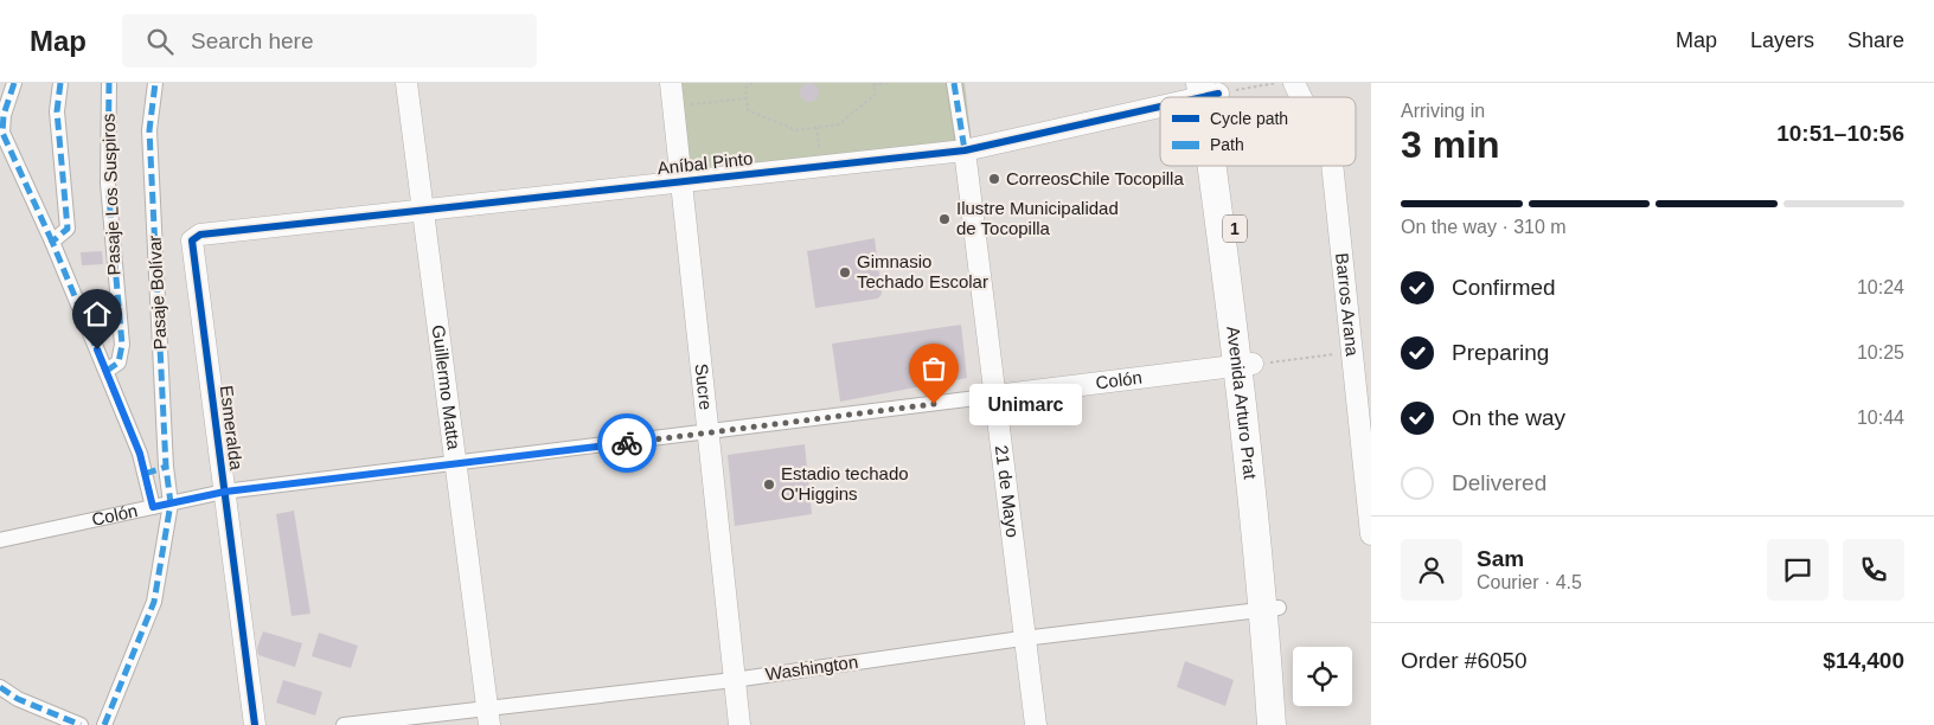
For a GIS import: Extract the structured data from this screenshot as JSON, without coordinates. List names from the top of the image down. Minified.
{"streets":{"highway":["1","Avenida Arturo Prat"],"street":["Aníbal Pinto","Pasaje Los Suspiros","Pasaje Bolívar","Barros Arana","Colón","Guillermo Matta","Sucre","Esmeralda","21 de Mayo","Washington"]},"crossings":[["Aníbal Pinto","Guillermo Matta"],["Aníbal Pinto","Sucre"],["Aníbal Pinto","Esmeralda"],["Aníbal Pinto","21 de Mayo"],["Pasaje Bolívar","Colón"],["Colón","Guillermo Matta"],["Colón","Sucre"],["Colón","Avenida Arturo Prat"],["Colón","Esmeralda"],["Colón","21 de Mayo"],["Guillermo Matta","Washington"],["Sucre","Washington"],["Avenida Arturo Prat","Washington"],["21 de Mayo","Washington"]],"places":["CorreosChile Tocopilla","Ilustre Municipalidad de Tocopilla","Gimnasio Techado Escolar","Unimarc","Estadio techado O'Higgins"],"legend":["Cycle path","Path"],"page":{"header":"Map","search":"Search here","nav":["Map","Layers","Share"],"heading":["3 min","Arriving in","10:51–10:56"],"panel":["Sam","Courier · 4.5","Order #6050","$14,400"],"bar":"On the way · 310 m","list":[["Confirmed","10:24"],["Preparing","10:25"],["On the way","10:44"],"Delivered"],"bubble":"Unimarc"}}
